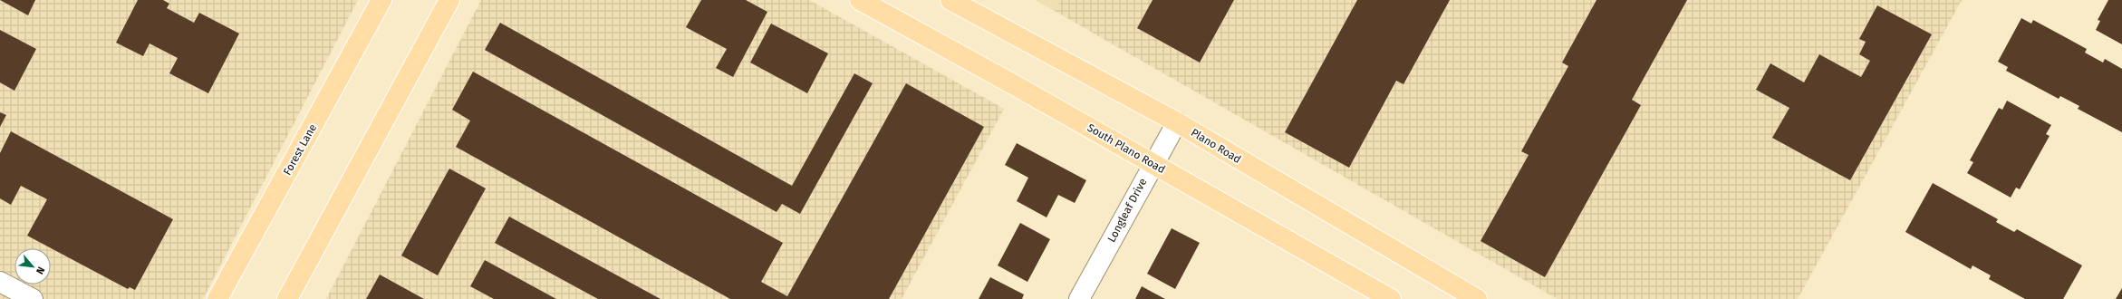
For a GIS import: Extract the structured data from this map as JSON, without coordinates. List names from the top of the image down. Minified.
{"streets":{"main road":["Plano Road","South Plano Road","Forest Lane"],"street":["Longleaf Drive"]},"crossings":[["Plano Road","Longleaf Drive"],["South Plano Road","Longleaf Drive"]],"north":"bottom right"}
